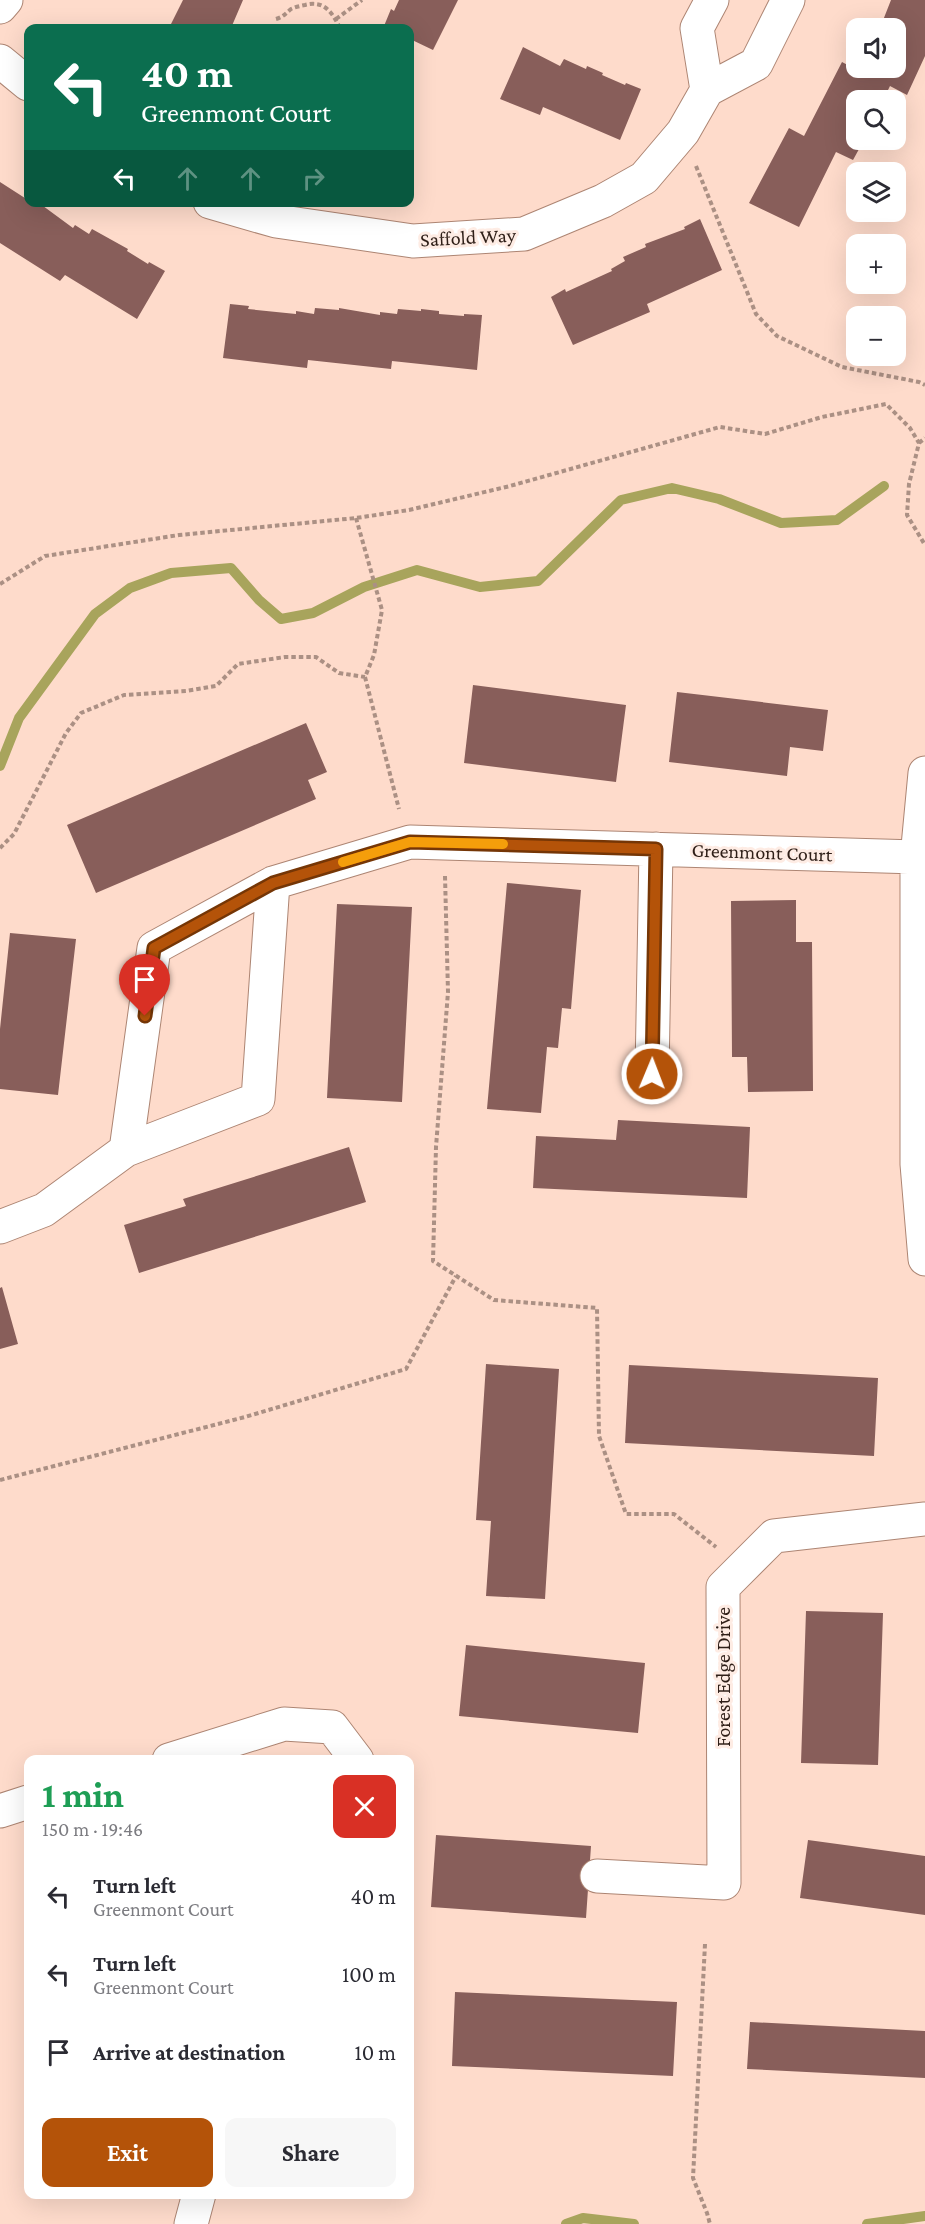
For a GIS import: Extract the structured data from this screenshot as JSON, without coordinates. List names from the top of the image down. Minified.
{"streets":{"street":["Saffold Way","Greenmont Court","Forest Edge Drive"]},"page":{"map_buttons":["+","−"],"turn":["40 m","Greenmont Court"],"heading":["1 min","150 m · 19:46"],"list":[{"name":"Turn left","note":"Greenmont Court","value":"40 m"},{"name":"Turn left","note":"Greenmont Court","value":"100 m"},{"name":"Arrive at destination","value":"10 m"}],"buttons":["Exit","Share"]}}
